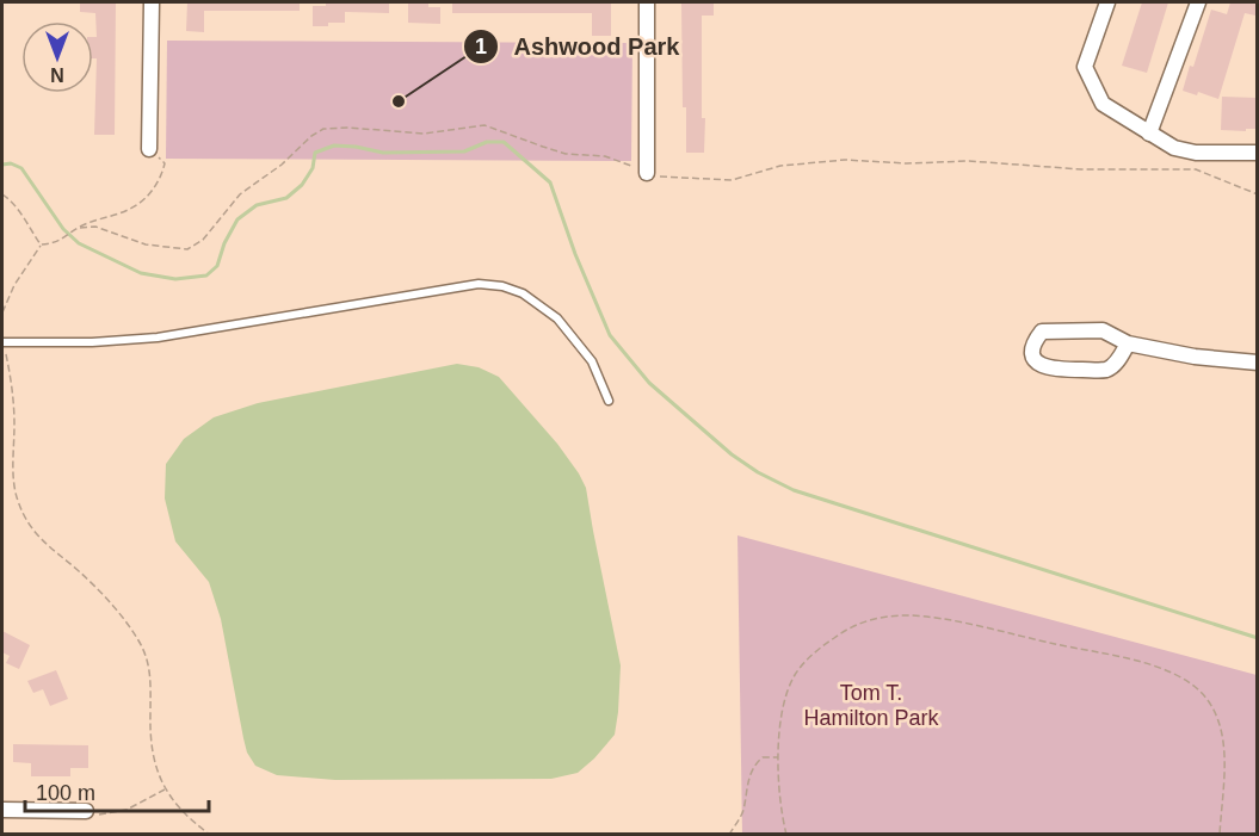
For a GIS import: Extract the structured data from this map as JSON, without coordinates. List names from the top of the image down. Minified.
{"parks":["Tom T. Hamilton Park"],"places":["Ashwood Park"],"scale_bar":"100 m","north":"bottom"}
